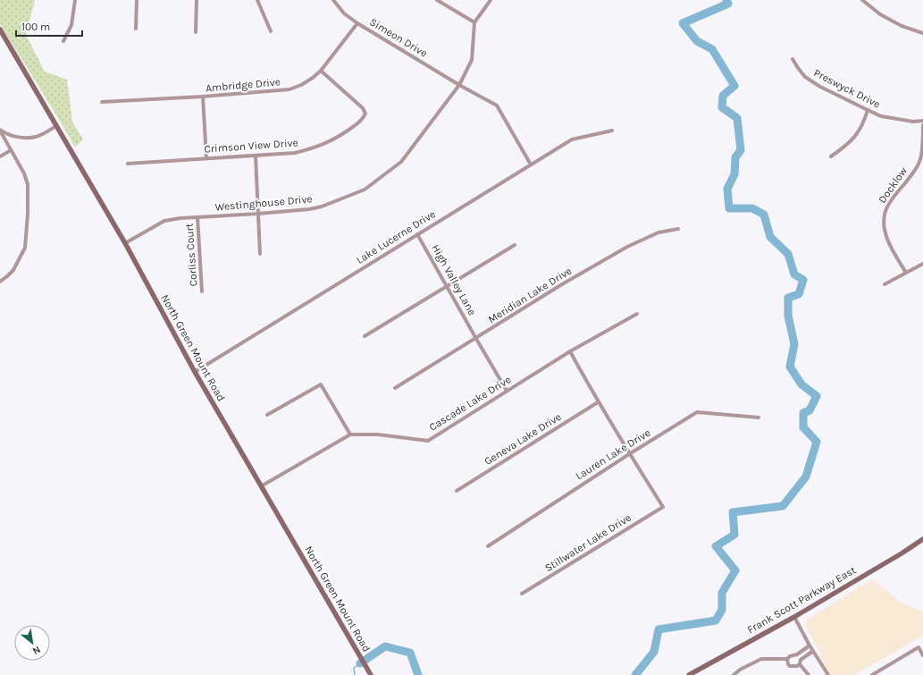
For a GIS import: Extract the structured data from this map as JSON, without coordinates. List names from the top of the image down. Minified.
{"streets":{"street":["Simeon Drive","Ambridge Drive","Preswyck Drive","Crimson View Drive","Docklow","Westinghouse Drive","Lake Lucerne Drive","Corliss Court","High Valley Lane","Meridian Lake Drive","North Green Mount Road","Cascade Lake Drive","Geneva Lake Drive","Lauren Lake Drive","Stillwater Lake Drive","Frank Scott Parkway East"]},"crossings":[["Simeon Drive","Ambridge Drive"],["Simeon Drive","Westinghouse Drive"],["Simeon Drive","Lake Lucerne Drive"],["Ambridge Drive","Crimson View Drive"],["Westinghouse Drive","Corliss Court"],["Westinghouse Drive","North Green Mount Road"],["Lake Lucerne Drive","High Valley Lane"],["Lake Lucerne Drive","North Green Mount Road"],["High Valley Lane","Meridian Lake Drive"],["High Valley Lane","Cascade Lake Drive"],["Lauren Lake Drive","Stillwater Lake Drive"]],"scale_bar":"100 m","north":"bottom right"}
